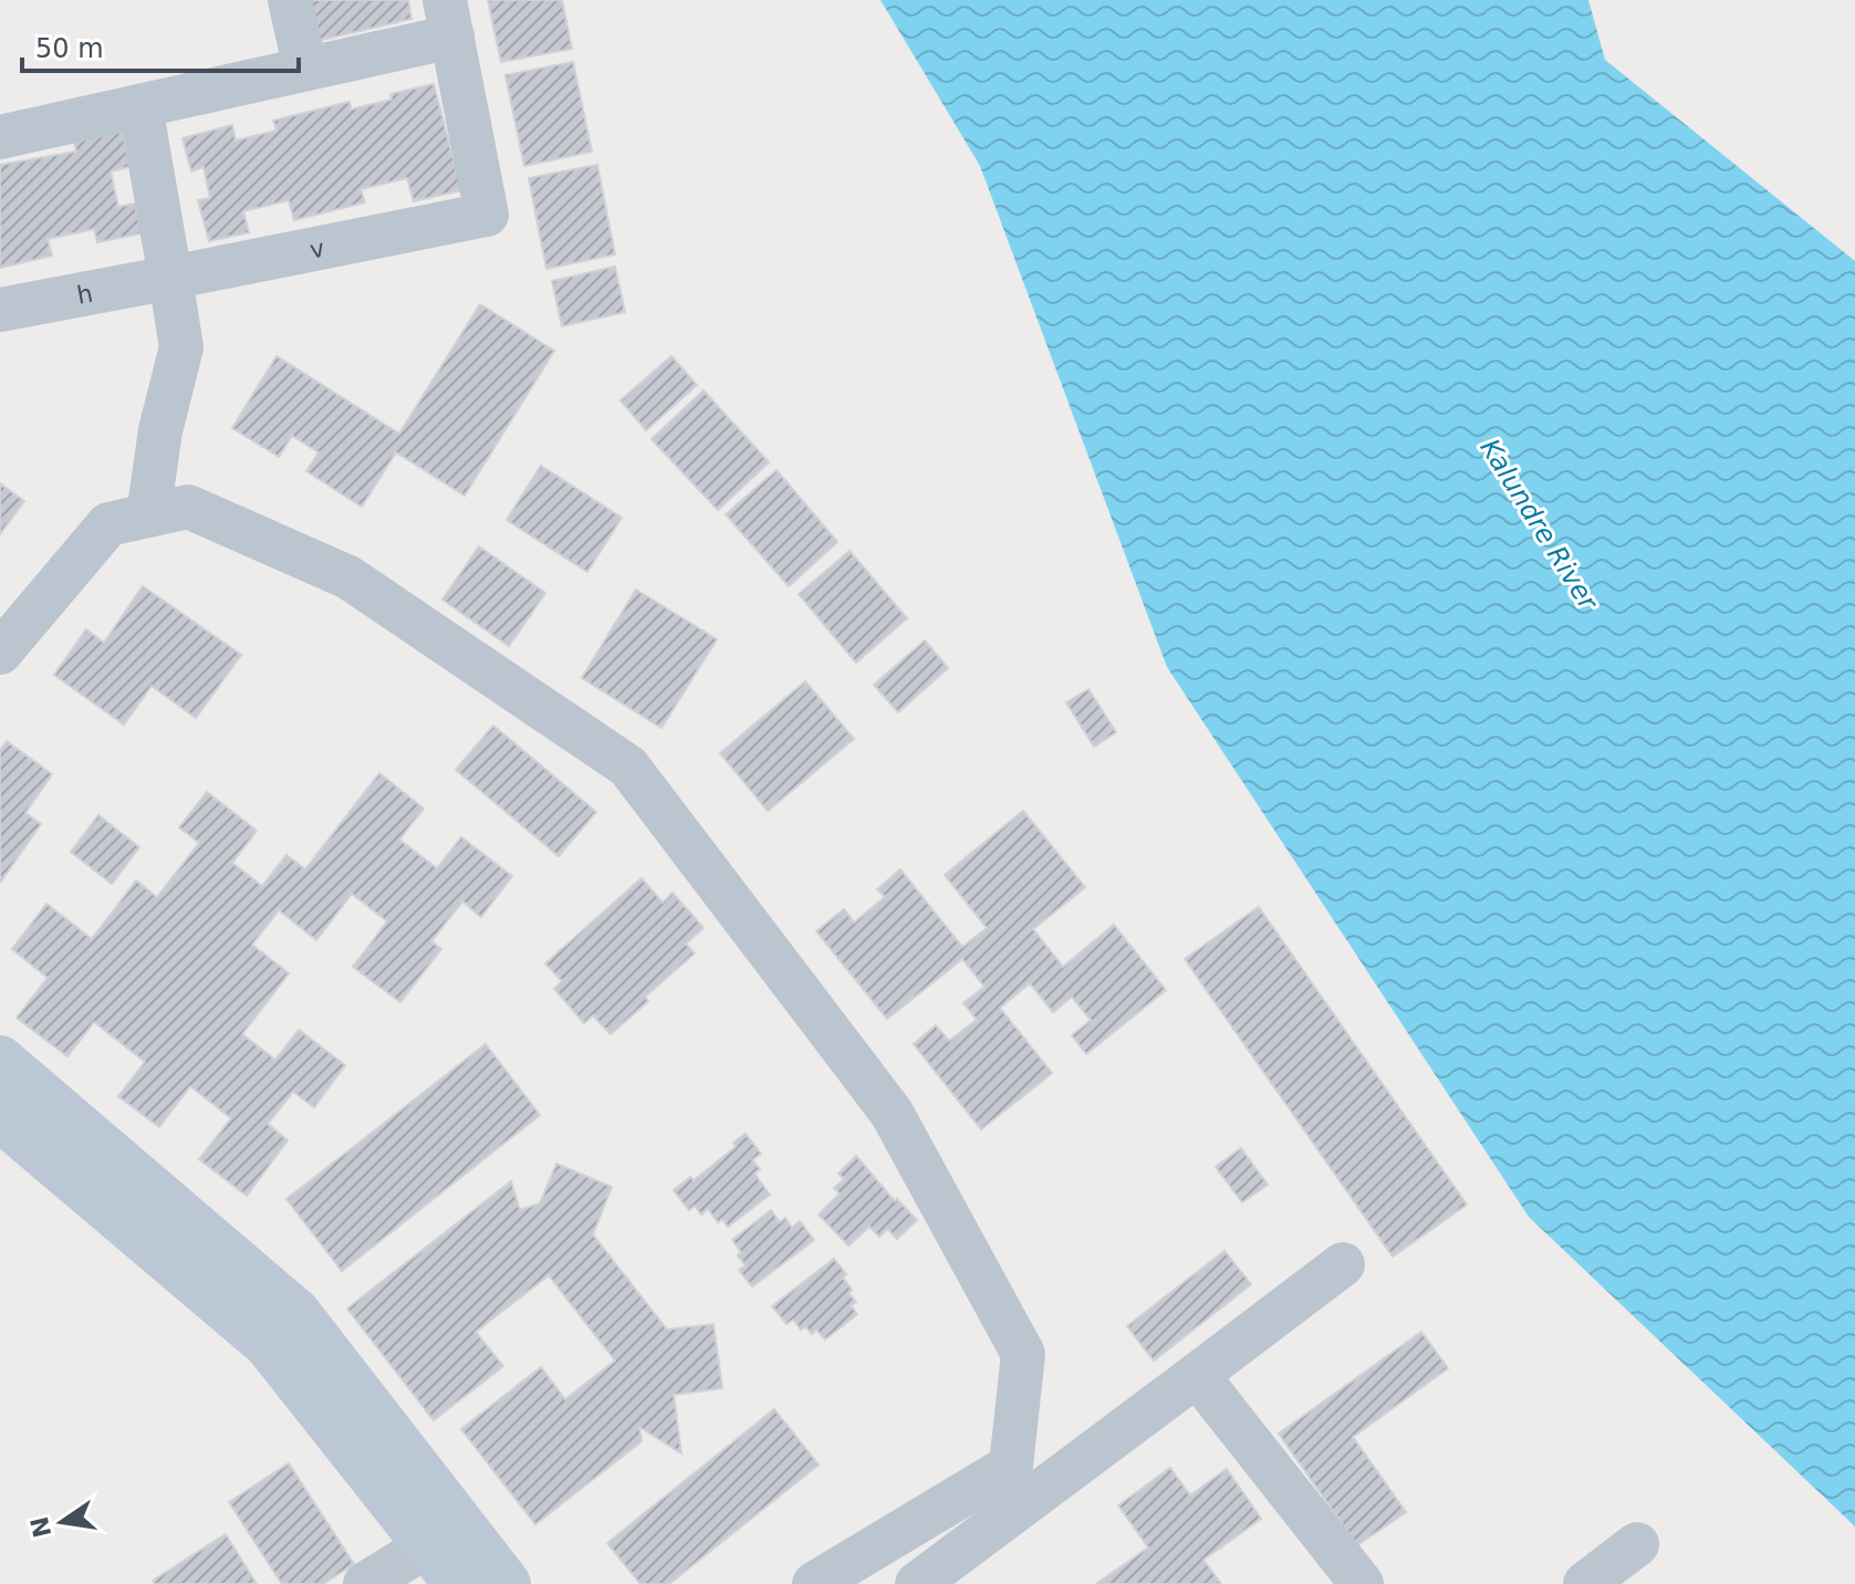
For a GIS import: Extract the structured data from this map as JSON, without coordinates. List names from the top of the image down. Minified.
{"streets":{"street":["v","h"]},"crossings":[["v","h"]],"water":["Kalundre River"],"scale_bar":"50 m","north":"left"}
